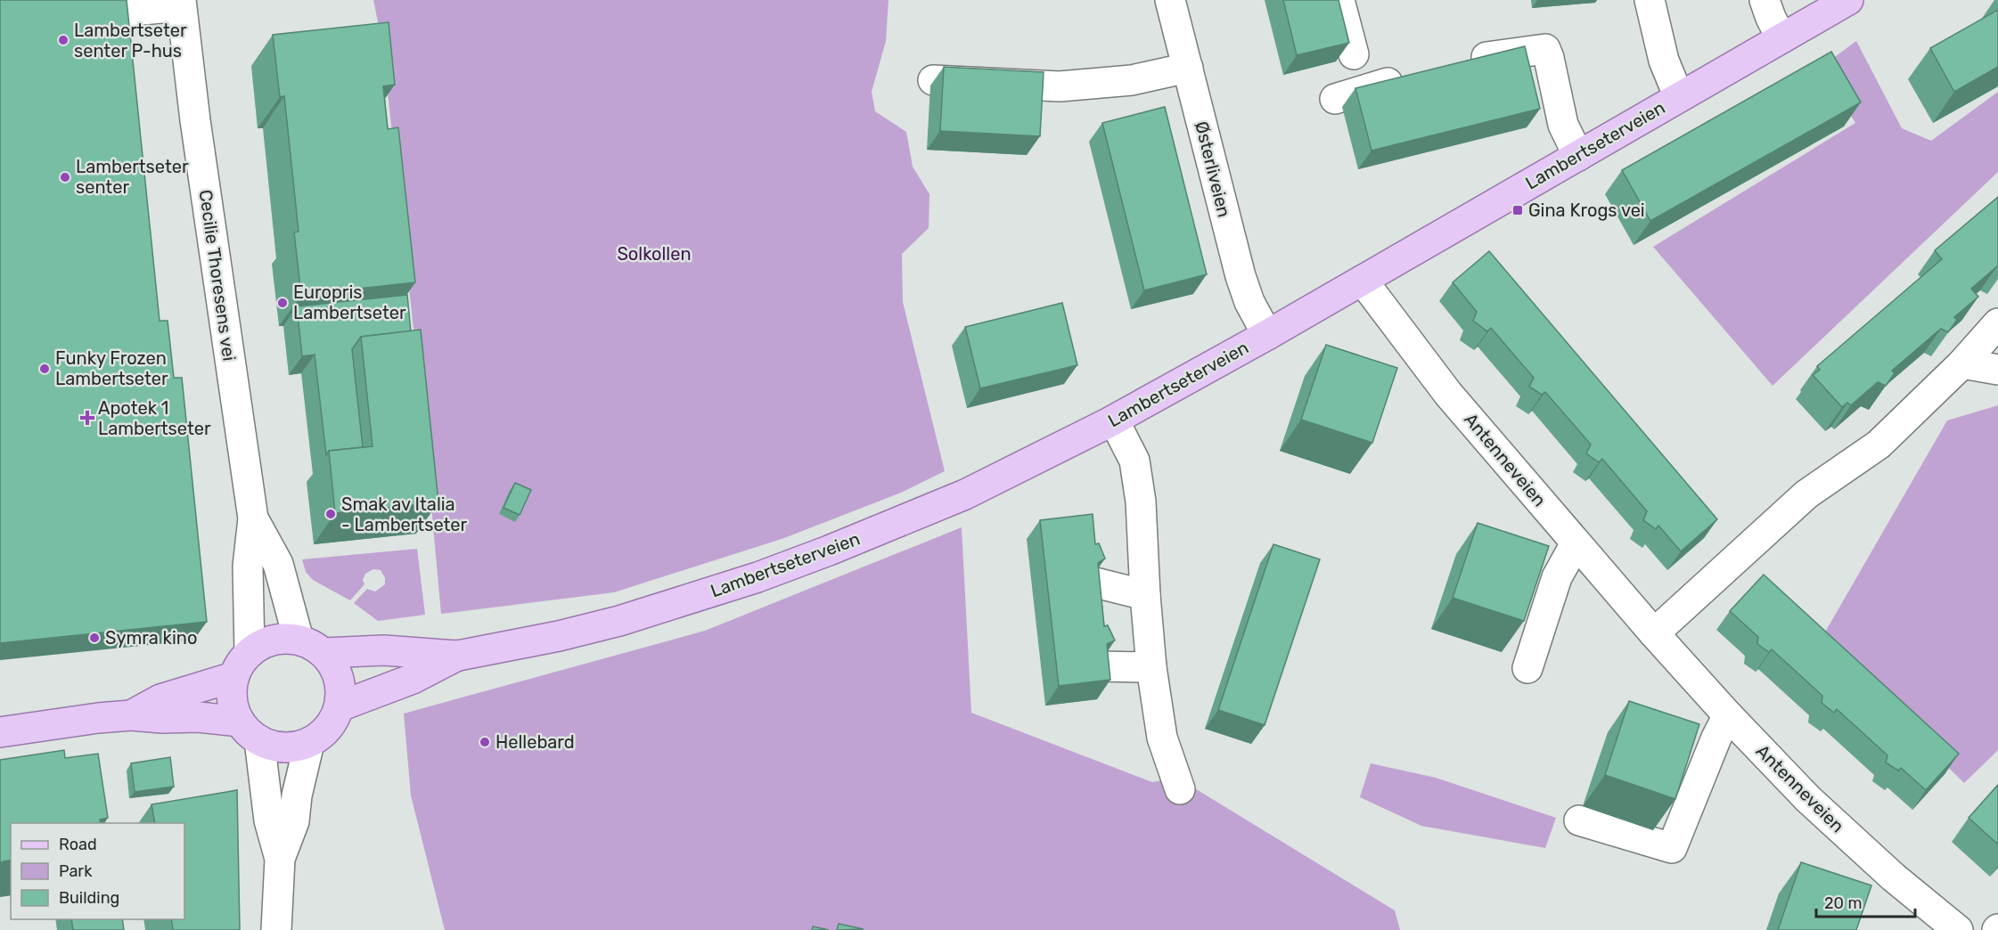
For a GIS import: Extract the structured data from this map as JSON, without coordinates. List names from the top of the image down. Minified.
{"streets":{"main road":["Lambertseterveien"],"street":["Østerliveien","Cecilie Thoresens vei","Antenneveien"]},"crossings":[["Lambertseterveien","Østerliveien"],["Lambertseterveien","Cecilie Thoresens vei"],["Lambertseterveien","Antenneveien"]],"parks":["Solkollen"],"places":{"other":["Lambertseter senter P-hus","Lambertseter senter","Europris Lambertseter","Funky Frozen Lambertseter","Smak av Italia - Lambertseter","Symra kino","Hellebard"],"transit":["Gina Krogs vei"],"health":["Apotek 1 Lambertseter"]},"legend":["Road","Park","Building"],"scale_bar":"20 m"}
